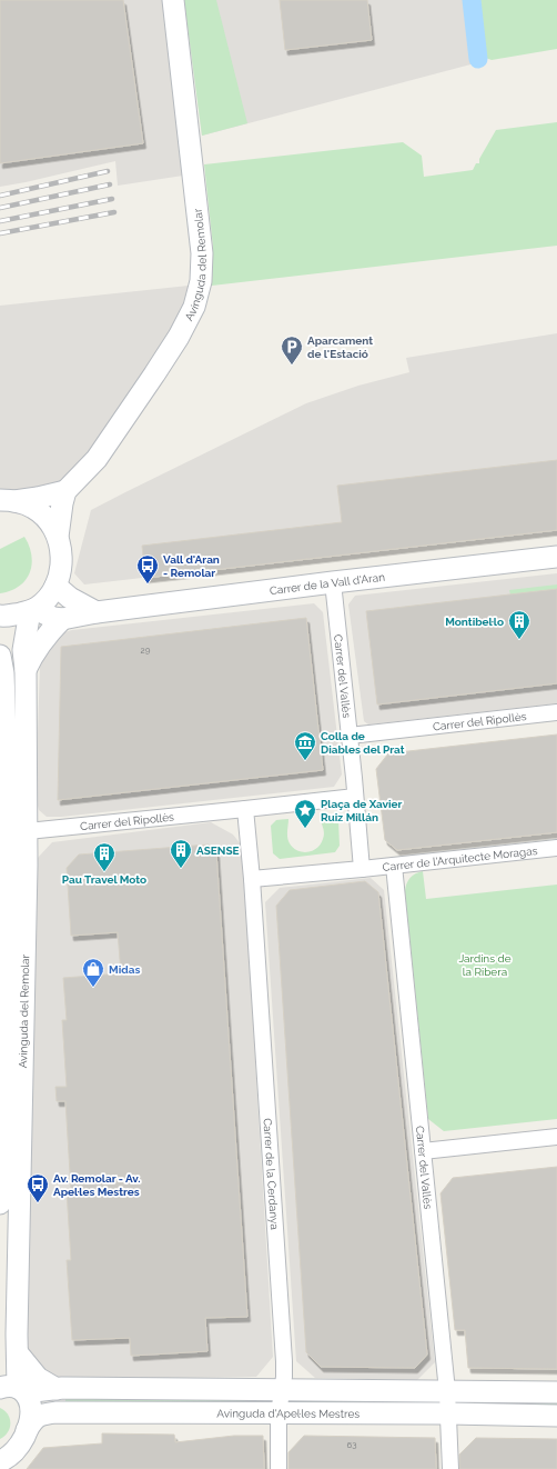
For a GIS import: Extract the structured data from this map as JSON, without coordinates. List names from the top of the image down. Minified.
{"streets":{"street":["Avinguda del Remolar","Carrer de la Vall d'Aran","Carrer del Vallès","Carrer del Ripollès","Carrer de l'Arquitecte Moragas","Carrer de la Cerdanya","Avinguda d'Apel·les Mestres"]},"crossings":[["Avinguda del Remolar","Carrer de la Vall d'Aran"],["Avinguda del Remolar","Carrer del Ripollès"],["Avinguda del Remolar","Avinguda d'Apel·les Mestres"],["Carrer de la Vall d'Aran","Carrer del Vallès"],["Carrer del Vallès","Carrer del Ripollès"],["Carrer del Vallès","Carrer de l'Arquitecte Moragas"],["Carrer del Vallès","Avinguda d'Apel·les Mestres"],["Carrer de la Cerdanya","Avinguda d'Apel·les Mestres"]],"parks":["Jardins de la Ribera"],"places":{"parking":["Aparcament de l'Estació"],"bus stop":["Vall d'Aran - Remolar","Av. Remolar - Av. Apel·les Mestres"],"building":["Montibel·lo","ASENSE","Pau Travel Moto"],"museum":["Colla de Diables del Prat"],"place":["Plaça de Xavier Ruiz Millán"],"shop":["Midas"]},"house_numbers":["29","63"]}
